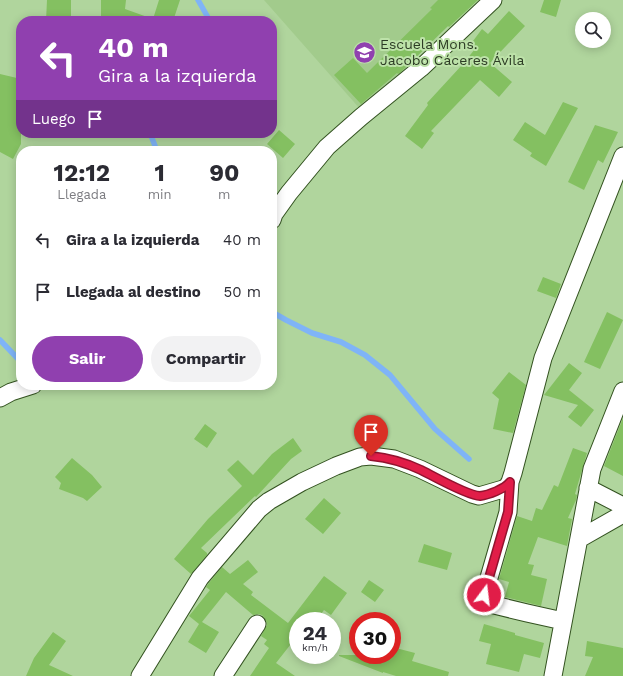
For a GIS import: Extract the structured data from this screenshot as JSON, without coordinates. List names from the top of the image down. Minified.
{"places":{"school or university":["Escuela Mons. Jacobo Cáceres Ávila"]},"page":{"turn":["40 m","Gira a la izquierda"],"then":"Luego","eta":["12:12","Llegada","1","min","90","m"],"list":[{"name":"Gira a la izquierda","value":"40 m"},{"name":"Llegada al destino","value":"50 m"}],"buttons":["Salir","Compartir"],"speed":"24 km/h","limit":"30"}}
